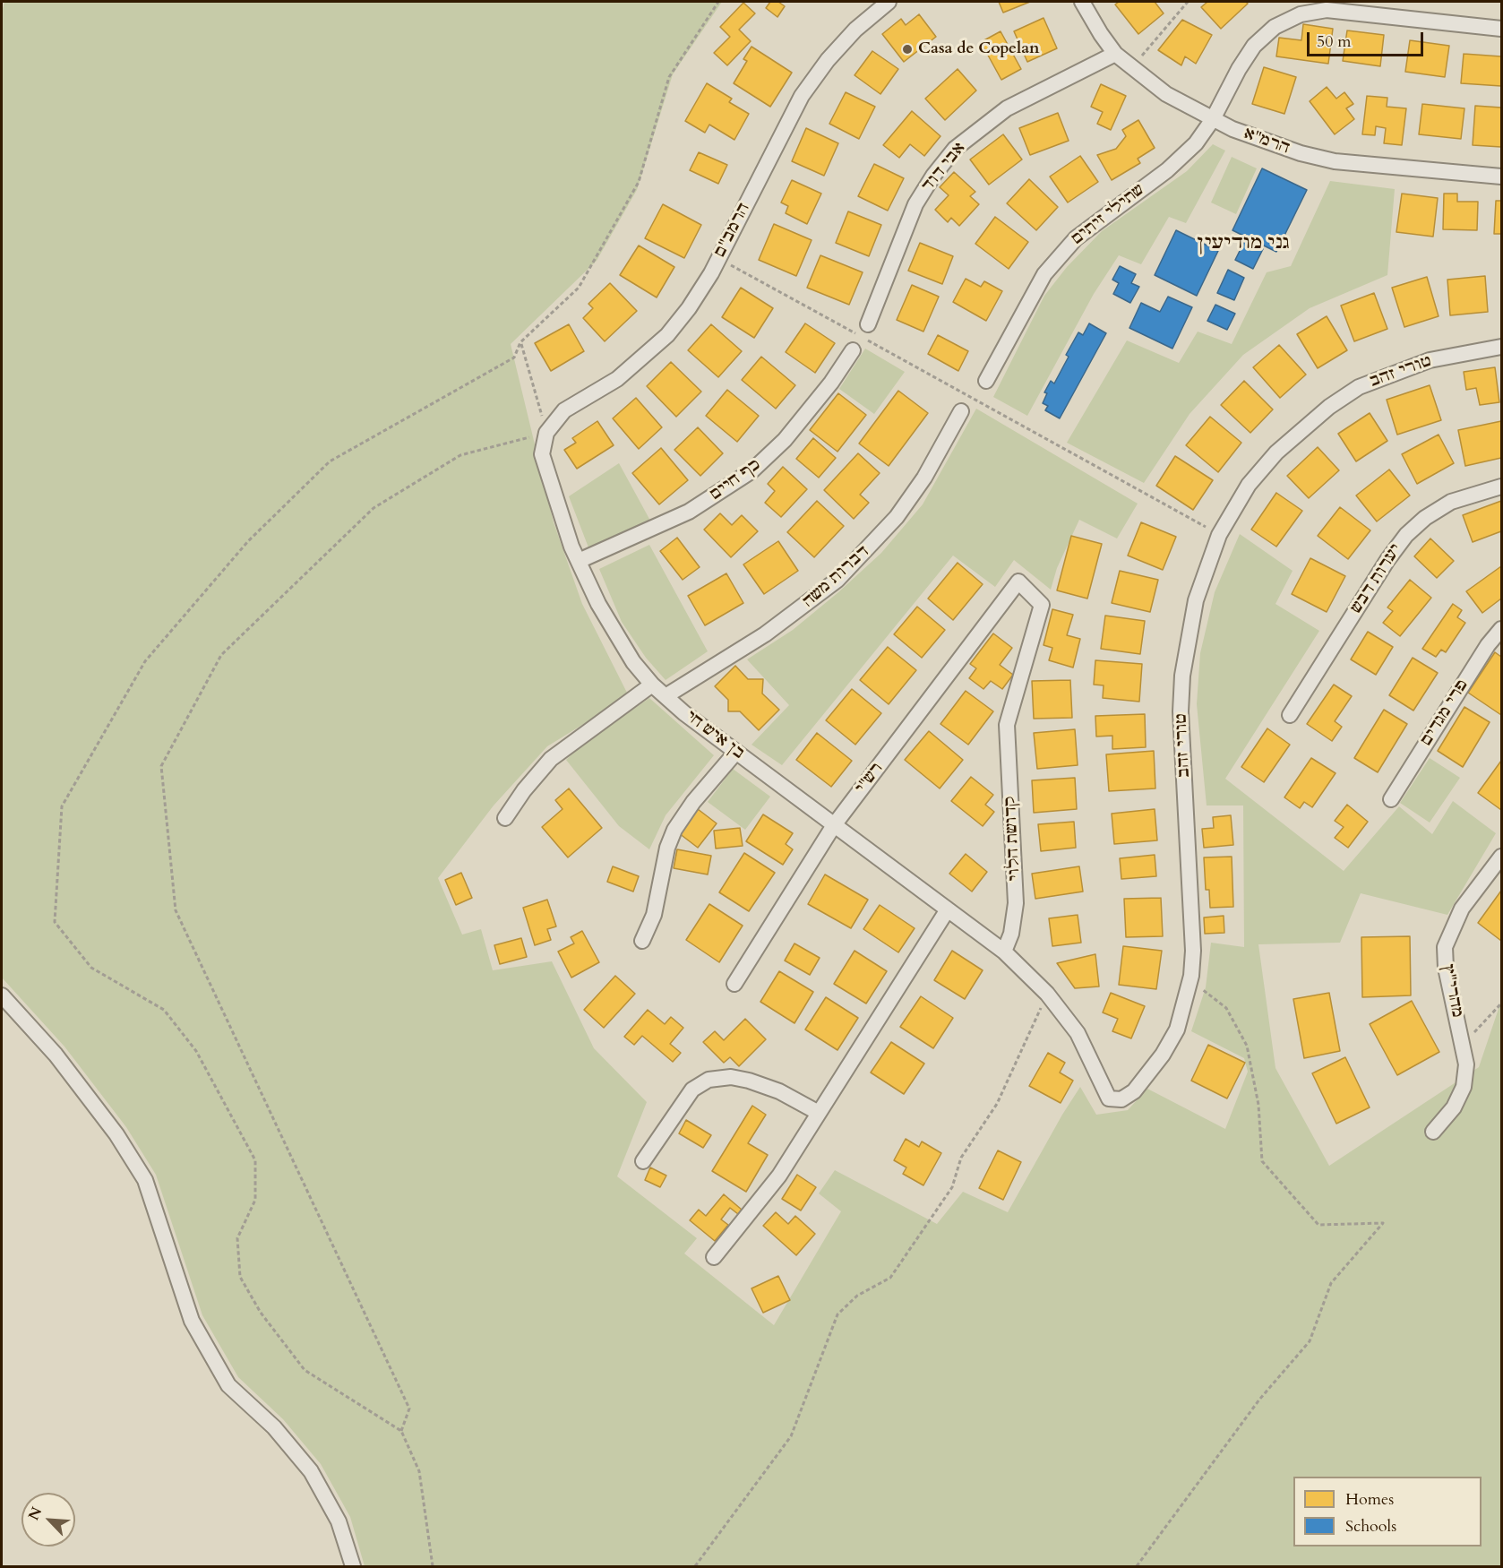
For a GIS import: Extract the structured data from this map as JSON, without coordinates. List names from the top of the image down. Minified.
{"streets":{"street":["הרמ\"א","אבי דוד","שתילי זיתים","הרמב\"ם","טורי זהב","כף חיים","דברות משה","יערות דבש","פרי מגדים","בן איש חי","רש\"י","קדושת הלוי","מהרי\"ץ"]},"crossings":[["הרמ\"א","אבי דוד"],["הרמ\"א","שתילי זיתים"],["הרמב\"ם","בן איש חי"],["טורי זהב","בן איש חי"],["טורי זהב","קדושת הלוי"],["כף חיים","בן איש חי"],["דברות משה","בן איש חי"],["בן איש חי","רש\"י"],["בן איש חי","קדושת הלוי"],["רש\"י","קדושת הלוי"]],"districts":["גני מודיעין"],"places":["Casa de Copelan"],"legend":["Homes","Schools"],"scale_bar":"50 m","north":"top left"}
